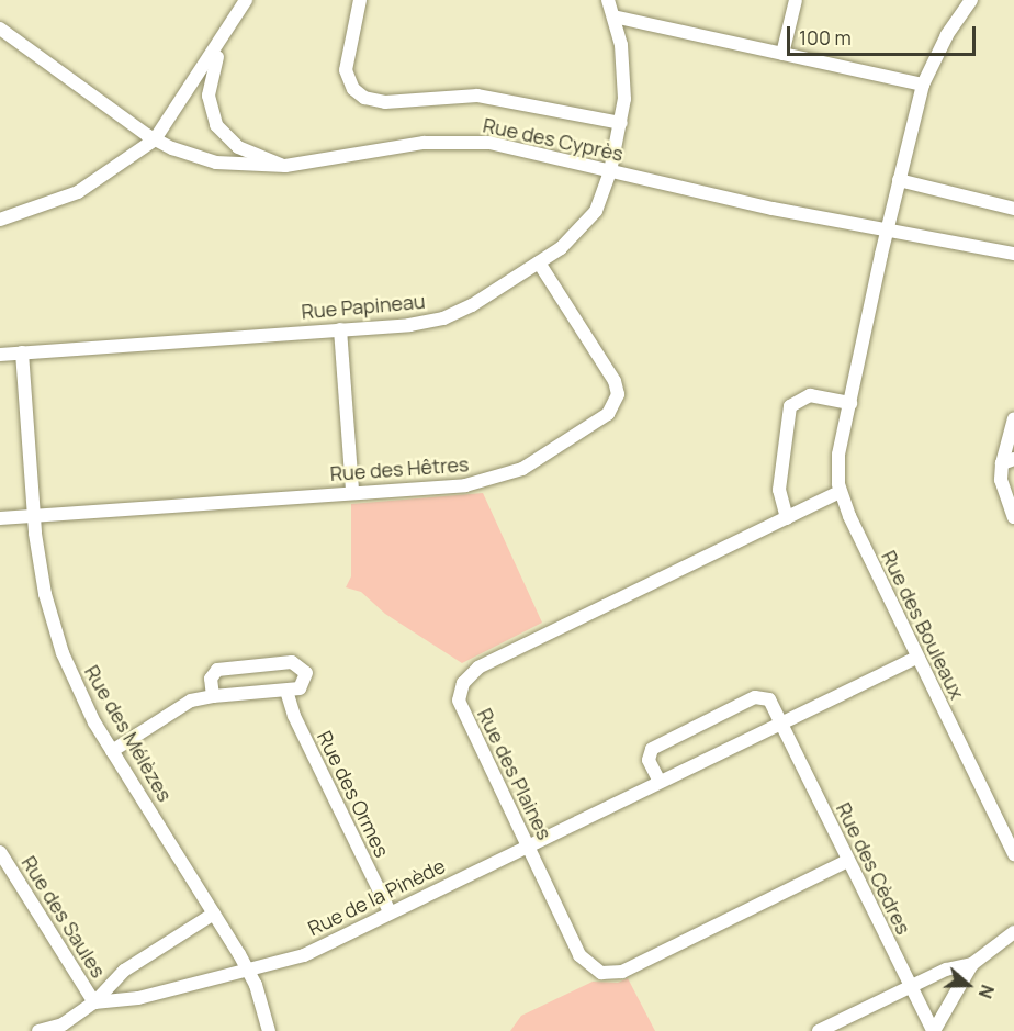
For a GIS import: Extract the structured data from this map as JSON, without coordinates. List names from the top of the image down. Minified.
{"streets":{"street":["Rue des Cyprès","Rue Papineau","Rue des Hêtres","Rue des Bouleaux","Rue des Mélèzes","Rue des Plaines","Rue des Ormes","Rue des Cèdres","Rue de la Pinède","Rue des Saules"]},"crossings":[["Rue des Cyprès","Rue Papineau"],["Rue des Cyprès","Rue des Bouleaux"],["Rue Papineau","Rue des Hêtres"],["Rue Papineau","Rue des Mélèzes"],["Rue des Hêtres","Rue des Mélèzes"],["Rue des Bouleaux","Rue des Plaines"],["Rue des Bouleaux","Rue de la Pinède"],["Rue des Mélèzes","Rue de la Pinède"],["Rue des Plaines","Rue des Cèdres"],["Rue des Plaines","Rue de la Pinède"],["Rue des Ormes","Rue de la Pinède"],["Rue des Cèdres","Rue de la Pinède"],["Rue de la Pinède","Rue des Saules"]],"scale_bar":"100 m","north":"right"}
